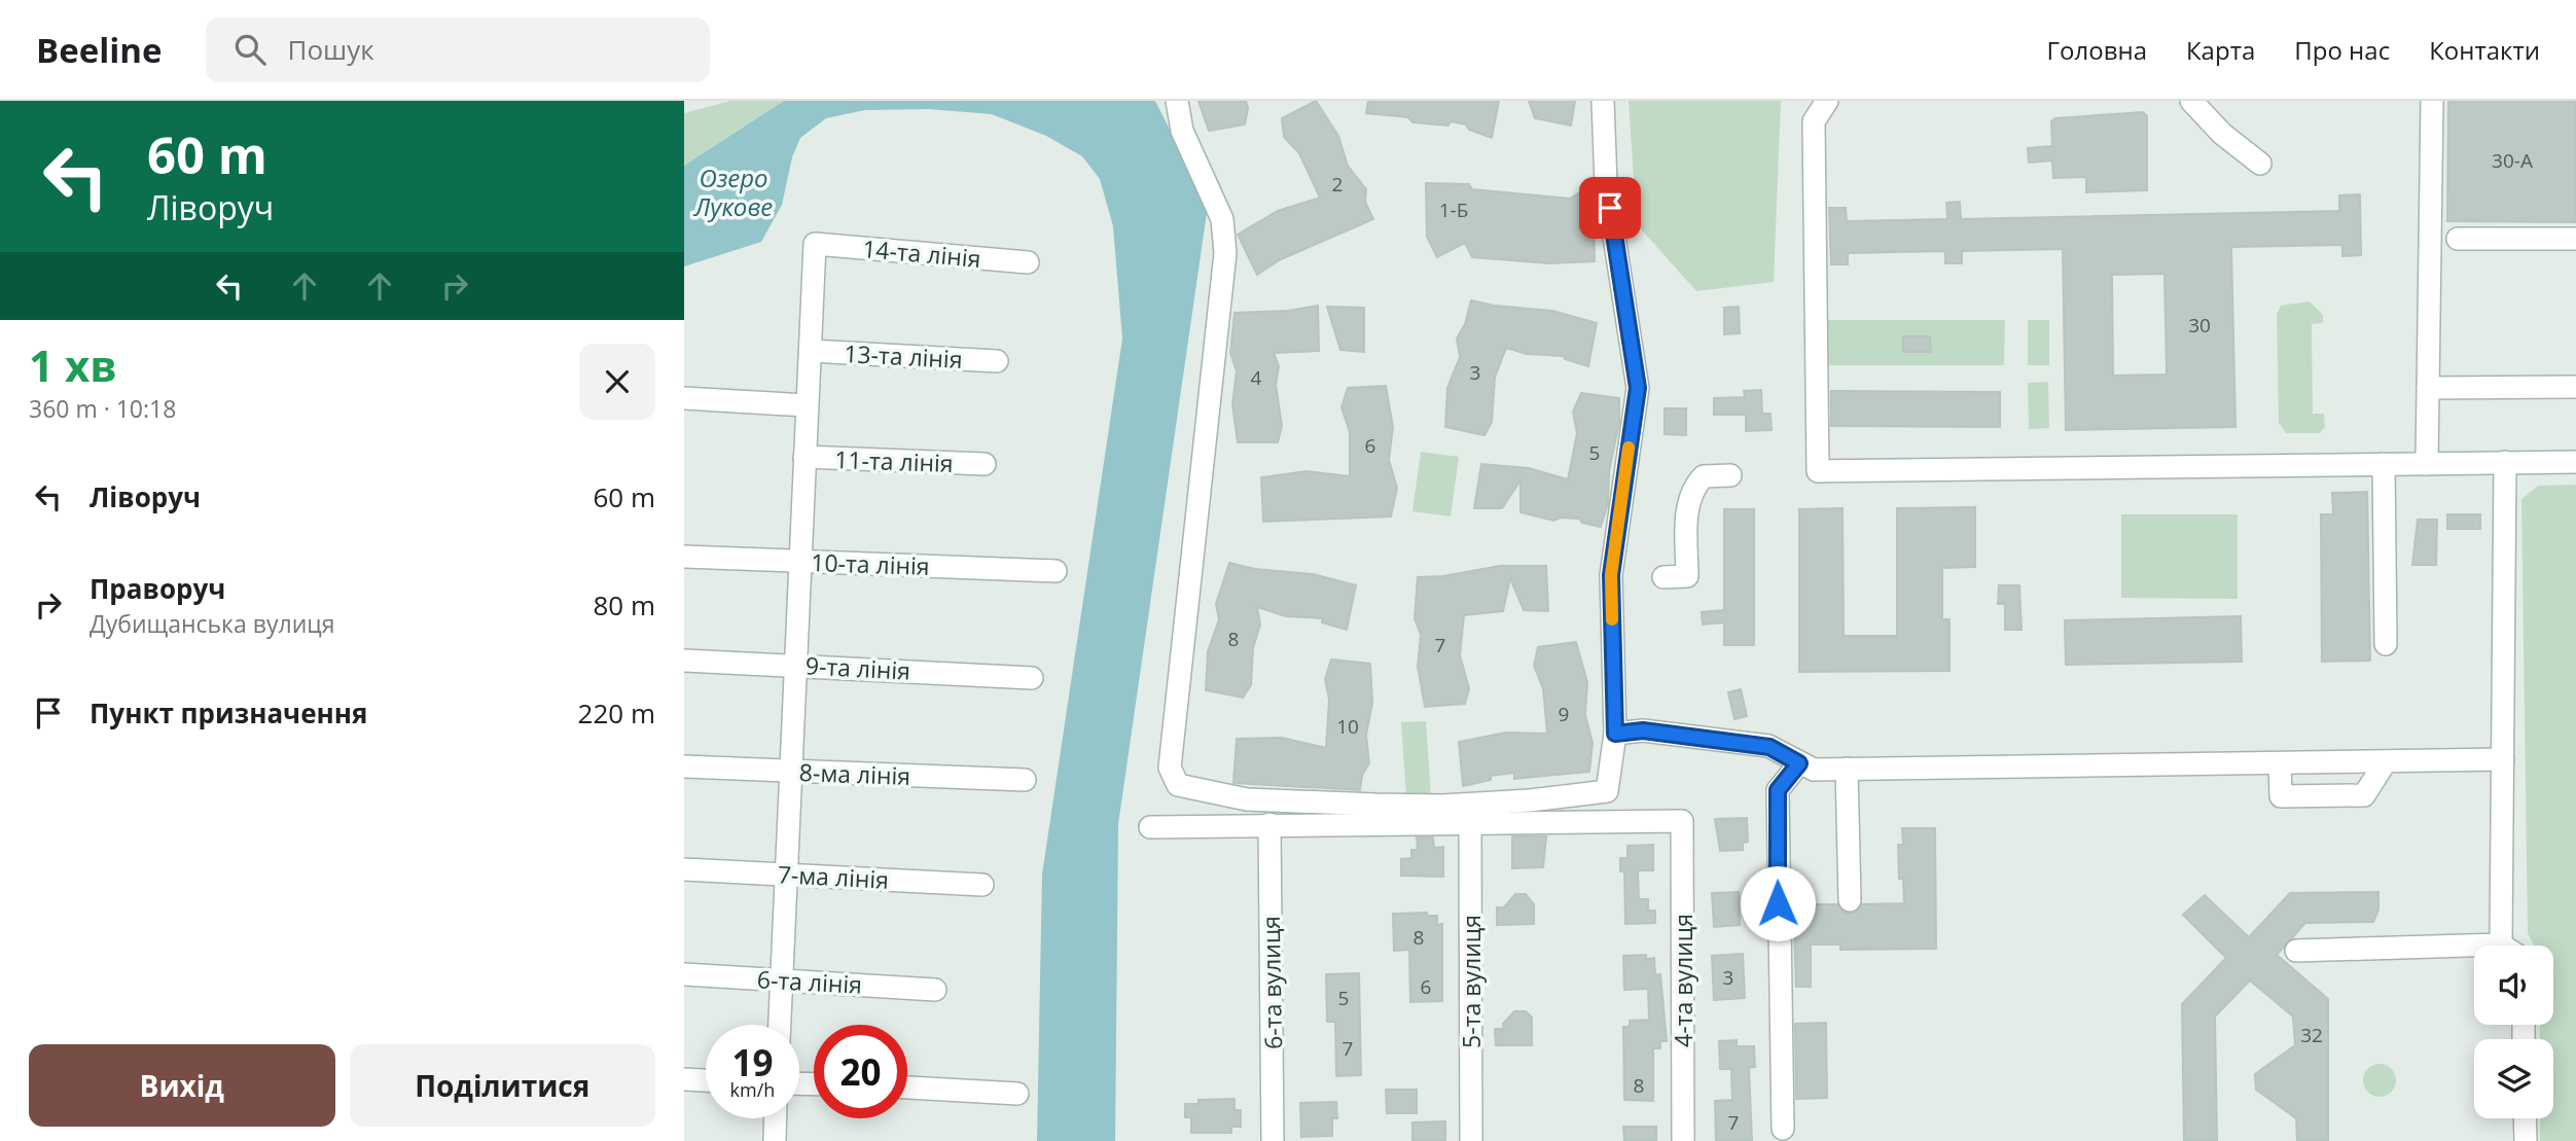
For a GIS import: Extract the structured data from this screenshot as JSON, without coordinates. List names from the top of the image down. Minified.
{"streets":{"street":["14-та лінія","13-та лінія","11-та лінія","10-та лінія","9-та лінія","8-ма лінія","7-ма лінія","4-та вулиця","6-та лінія","5-та вулиця","6-та вулиця"]},"crossings":[["14-та лінія","13-та лінія"],["4-та вулиця","5-та вулиця"]],"water":["Озеро Лукове"],"house_numbers":["30-А","2","1-Б","30","3","4","6","5","8","7","9","10","8","3","6","5","32","7","8","7"],"page":{"header":"Beeline","search":"Пошук","nav":["Головна","Карта","Про нас","Контакти"],"turn":["60 m","Ліворуч"],"heading":["1 хв","360 m · 10:18"],"list":[{"name":"Ліворуч","value":"60 m"},{"name":"Праворуч","note":"Дубищанська вулиця","value":"80 m"},{"name":"Пункт призначення","value":"220 m"}],"speed":"19 km/h","limit":"20","buttons":["Вихід","Поділитися"]}}
